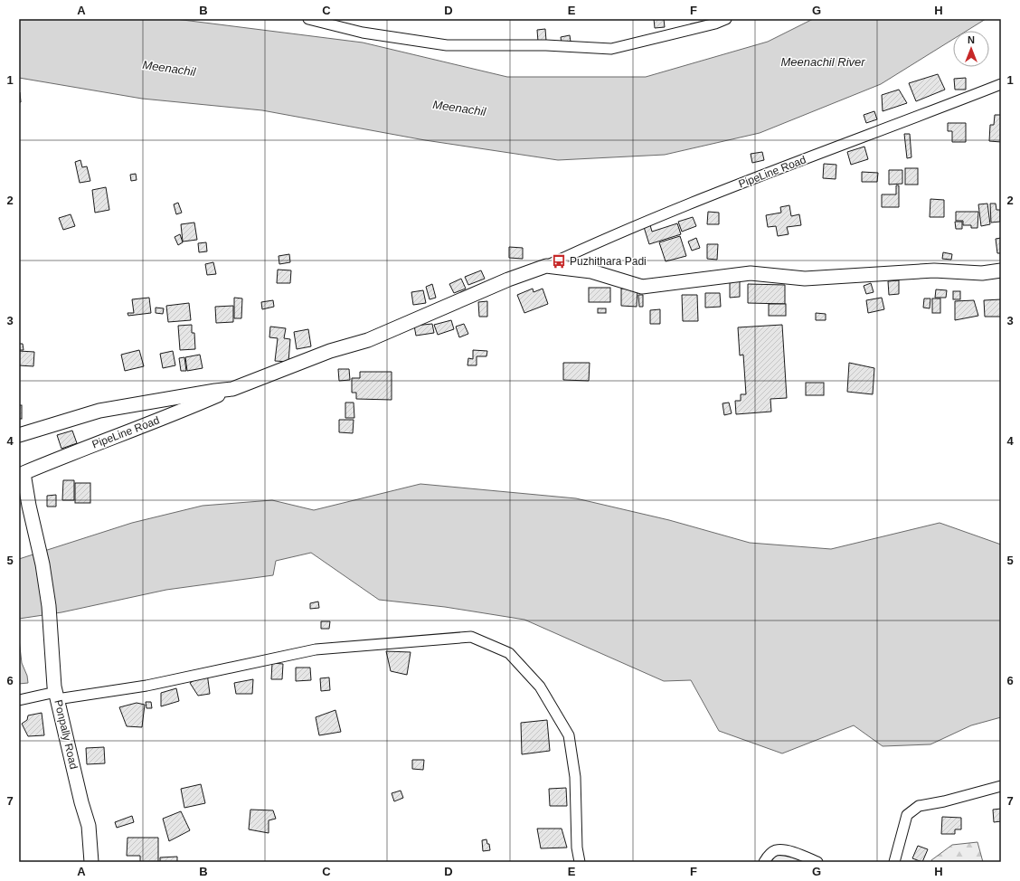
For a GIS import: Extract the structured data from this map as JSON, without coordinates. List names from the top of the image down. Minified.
{"streets":{"main road":["PipeLine Road","Ponpally Road"]},"crossings":[["PipeLine Road","Ponpally Road"]],"water":["Meenachil River","Meenachil"],"places":{"bus stop":["Puzhithara Padi"]},"north":"top","grid":{"columns":["A","B","C","D","E","F","G","H"],"rows":["1","2","3","4","5","6","7"]}}
